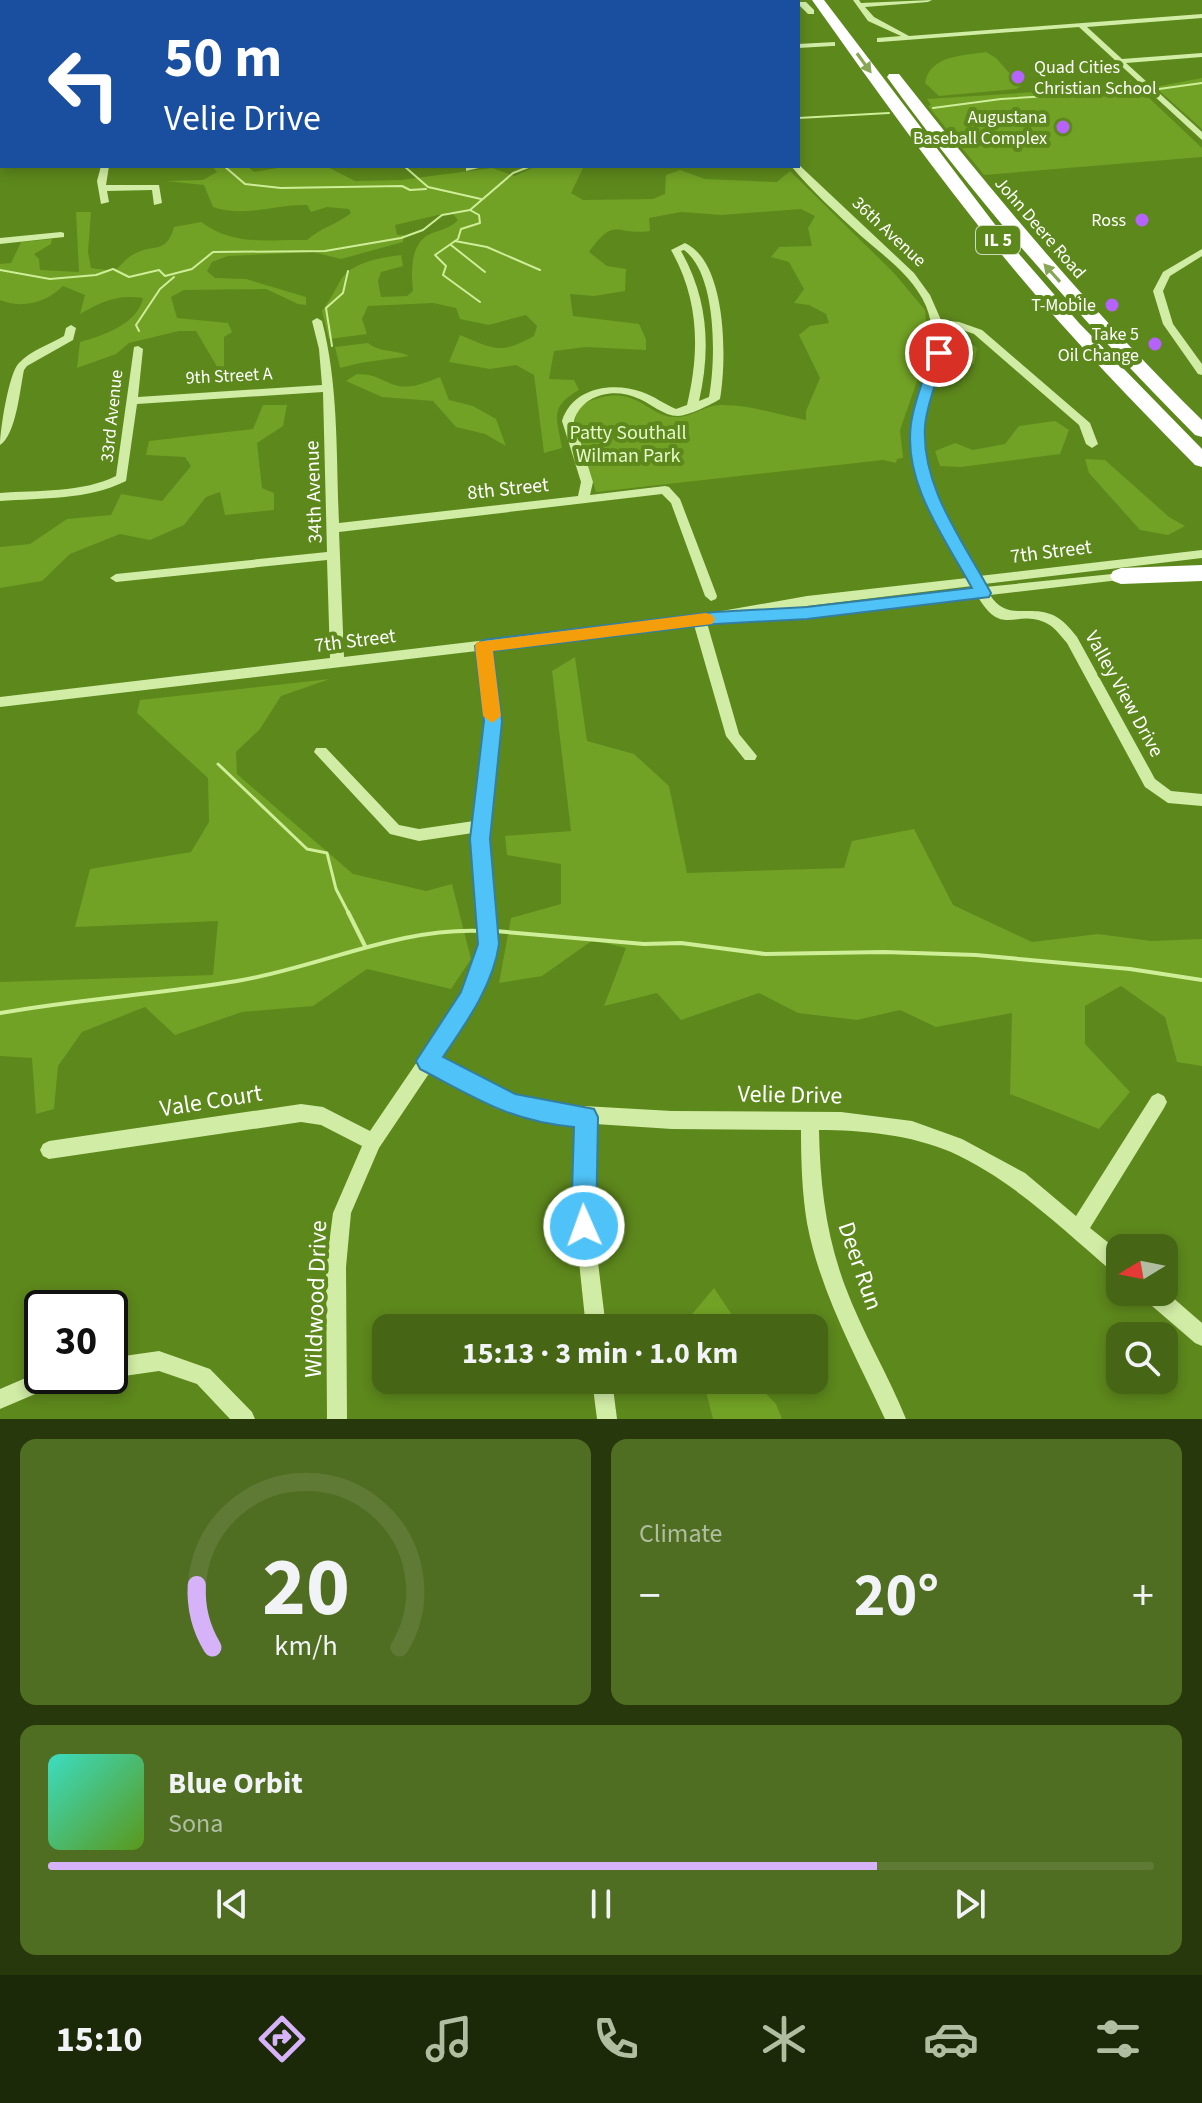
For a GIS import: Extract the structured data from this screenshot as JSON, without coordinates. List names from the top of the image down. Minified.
{"streets":{"highway":["John Deere Road","IL 5"],"street":["36th Avenue","9th Street A","33rd Avenue","8th Street","34th Avenue","7th Street","Valley View Drive","Velie Drive","Vale Court","Deer Run","Wildwood Drive"]},"crossings":[["9th Street A","33rd Avenue"],["9th Street A","34th Avenue"],["8th Street","34th Avenue"],["34th Avenue","7th Street"],["7th Street","Valley View Drive"],["7th Street","Wildwood Drive"],["Velie Drive","Deer Run"],["Velie Drive","Wildwood Drive"],["Vale Court","Wildwood Drive"]],"parks":["Patty Southall Wilman Park"],"places":["Quad Cities Christian School","Augustana Baseball Complex","Ross","T-Mobile","Take 5 Oil Change"],"north":"left","page":{"turn":["50 m","Velie Drive"],"limit":"30","trip":"15:13 · 3 min · 1.0 km","tile":"Climate","heat":["−","20°","+"],"song":["Blue Orbit","Sona"],"tabs":"15:10","gauge":["20","km/h"]}}
